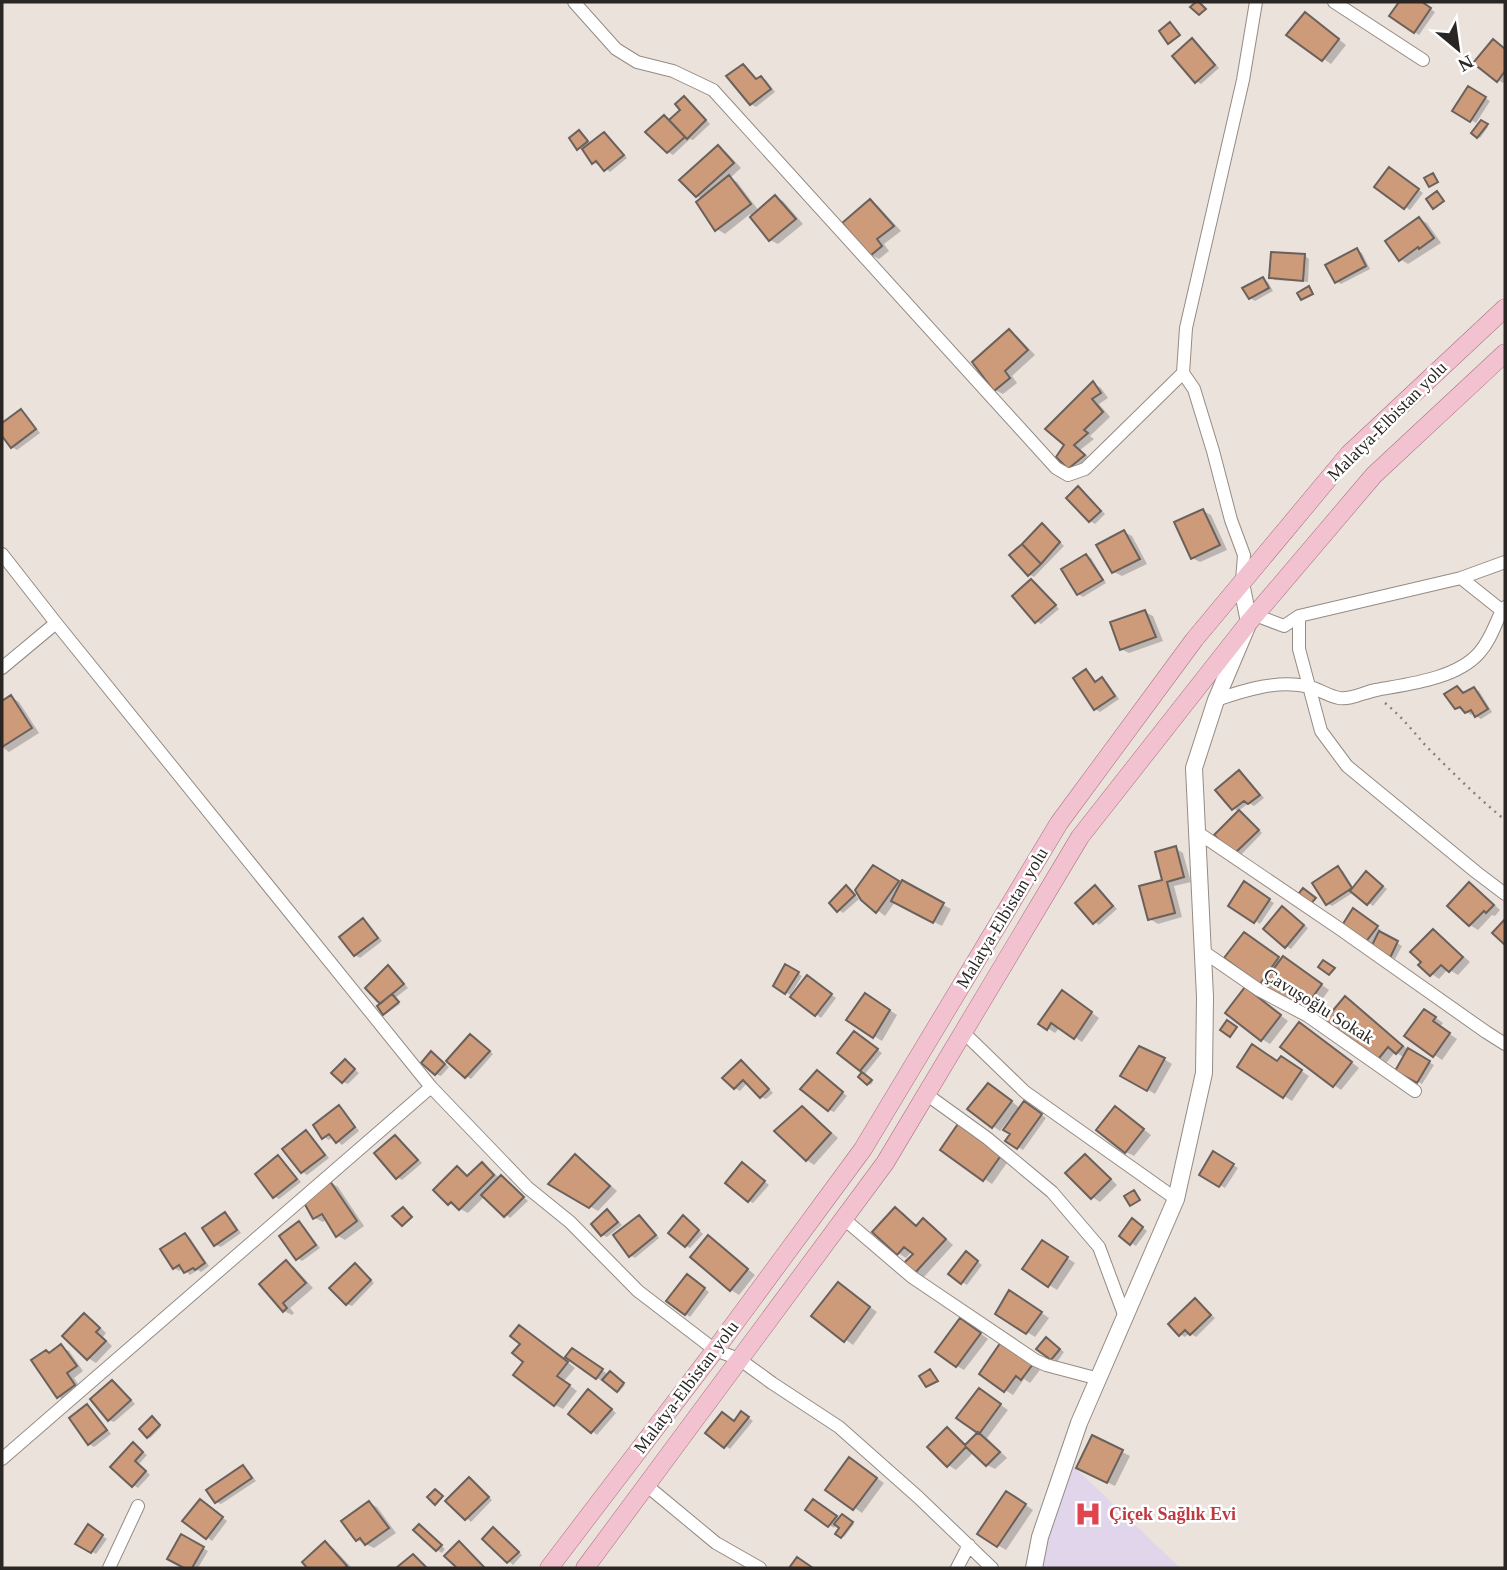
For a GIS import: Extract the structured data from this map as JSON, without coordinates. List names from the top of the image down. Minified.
{"streets":{"main road":["Malatya-Elbistan yolu"],"street":["Çavuşoğlu Sokak"]},"places":{"hospital":["Çiçek Sağlık Evi"]},"north":"bottom right"}
